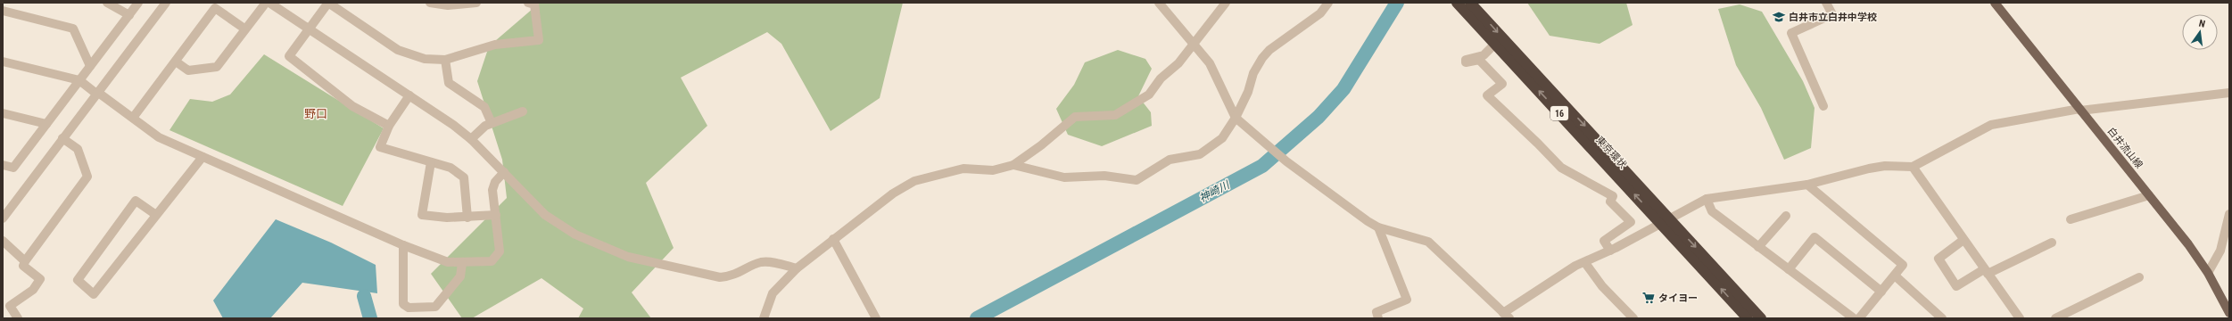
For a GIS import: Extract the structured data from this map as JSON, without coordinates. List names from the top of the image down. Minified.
{"streets":{"highway":["16","東京環状"],"main road":["白井流山線"]},"districts":["野口"],"water":["神崎川"],"places":{"school or university":["白井市立白井中学校"],"supermarket":["タイヨー"]},"north":"top"}
